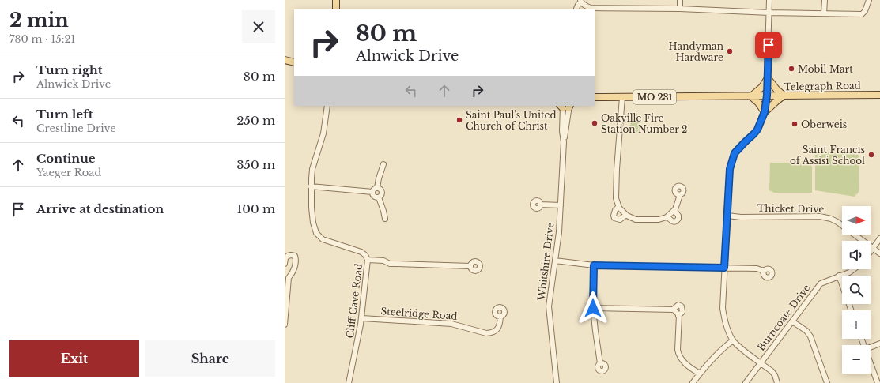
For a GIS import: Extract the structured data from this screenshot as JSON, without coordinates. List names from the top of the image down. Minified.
{"streets":{"main road":["Telegraph Road","MO 231"],"street":["Thicket Drive","Whitshire Drive","Cliff Cave Road","Steelridge Road","Burncoate Drive"]},"crossings":[["Cliff Cave Road","Steelridge Road"]],"places":["Handyman Hardware","Mobil Mart","Saint Paul's United Church of Christ","Oakville Fire Station Number 2","Oberweis","Saint Francis of Assisi School"],"north":"right","page":{"heading":["2 min","780 m · 15:21"],"turn":["80 m","Alnwick Drive"],"list":[{"name":"Turn right","note":"Alnwick Drive","value":"80 m"},{"name":"Turn left","note":"Crestline Drive","value":"250 m"},{"name":"Continue","note":"Yaeger Road","value":"350 m"},{"name":"Arrive at destination","value":"100 m"}],"map_buttons":["+","−"],"buttons":["Exit","Share"]}}
